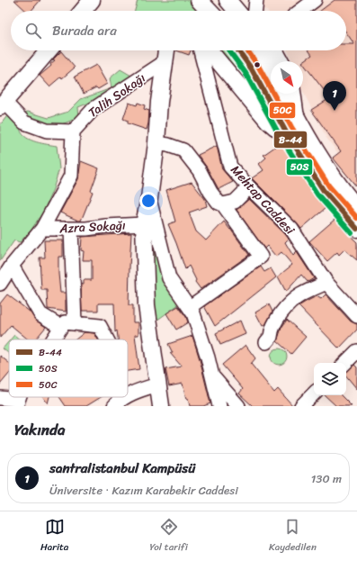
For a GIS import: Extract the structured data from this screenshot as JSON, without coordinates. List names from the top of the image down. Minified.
{"streets":{"street":["Talih Sokağı","Mehtap Caddesi","Azra Sokağı"]},"lines":["transit line B-44","transit line 50S","transit line 50C"],"legend":["B-44","50S","50C"],"north":"bottom right","page":{"search":"Burada ara","pins":"1","heading":"Yakında","list":[{"mark":"1","name":"santralistanbul Kampüsü","note":"Üniversite · Kazım Karabekir Caddesi","value":"130 m"}],"nav":["Harita","Yol tarifi","Kaydedilen"]}}
